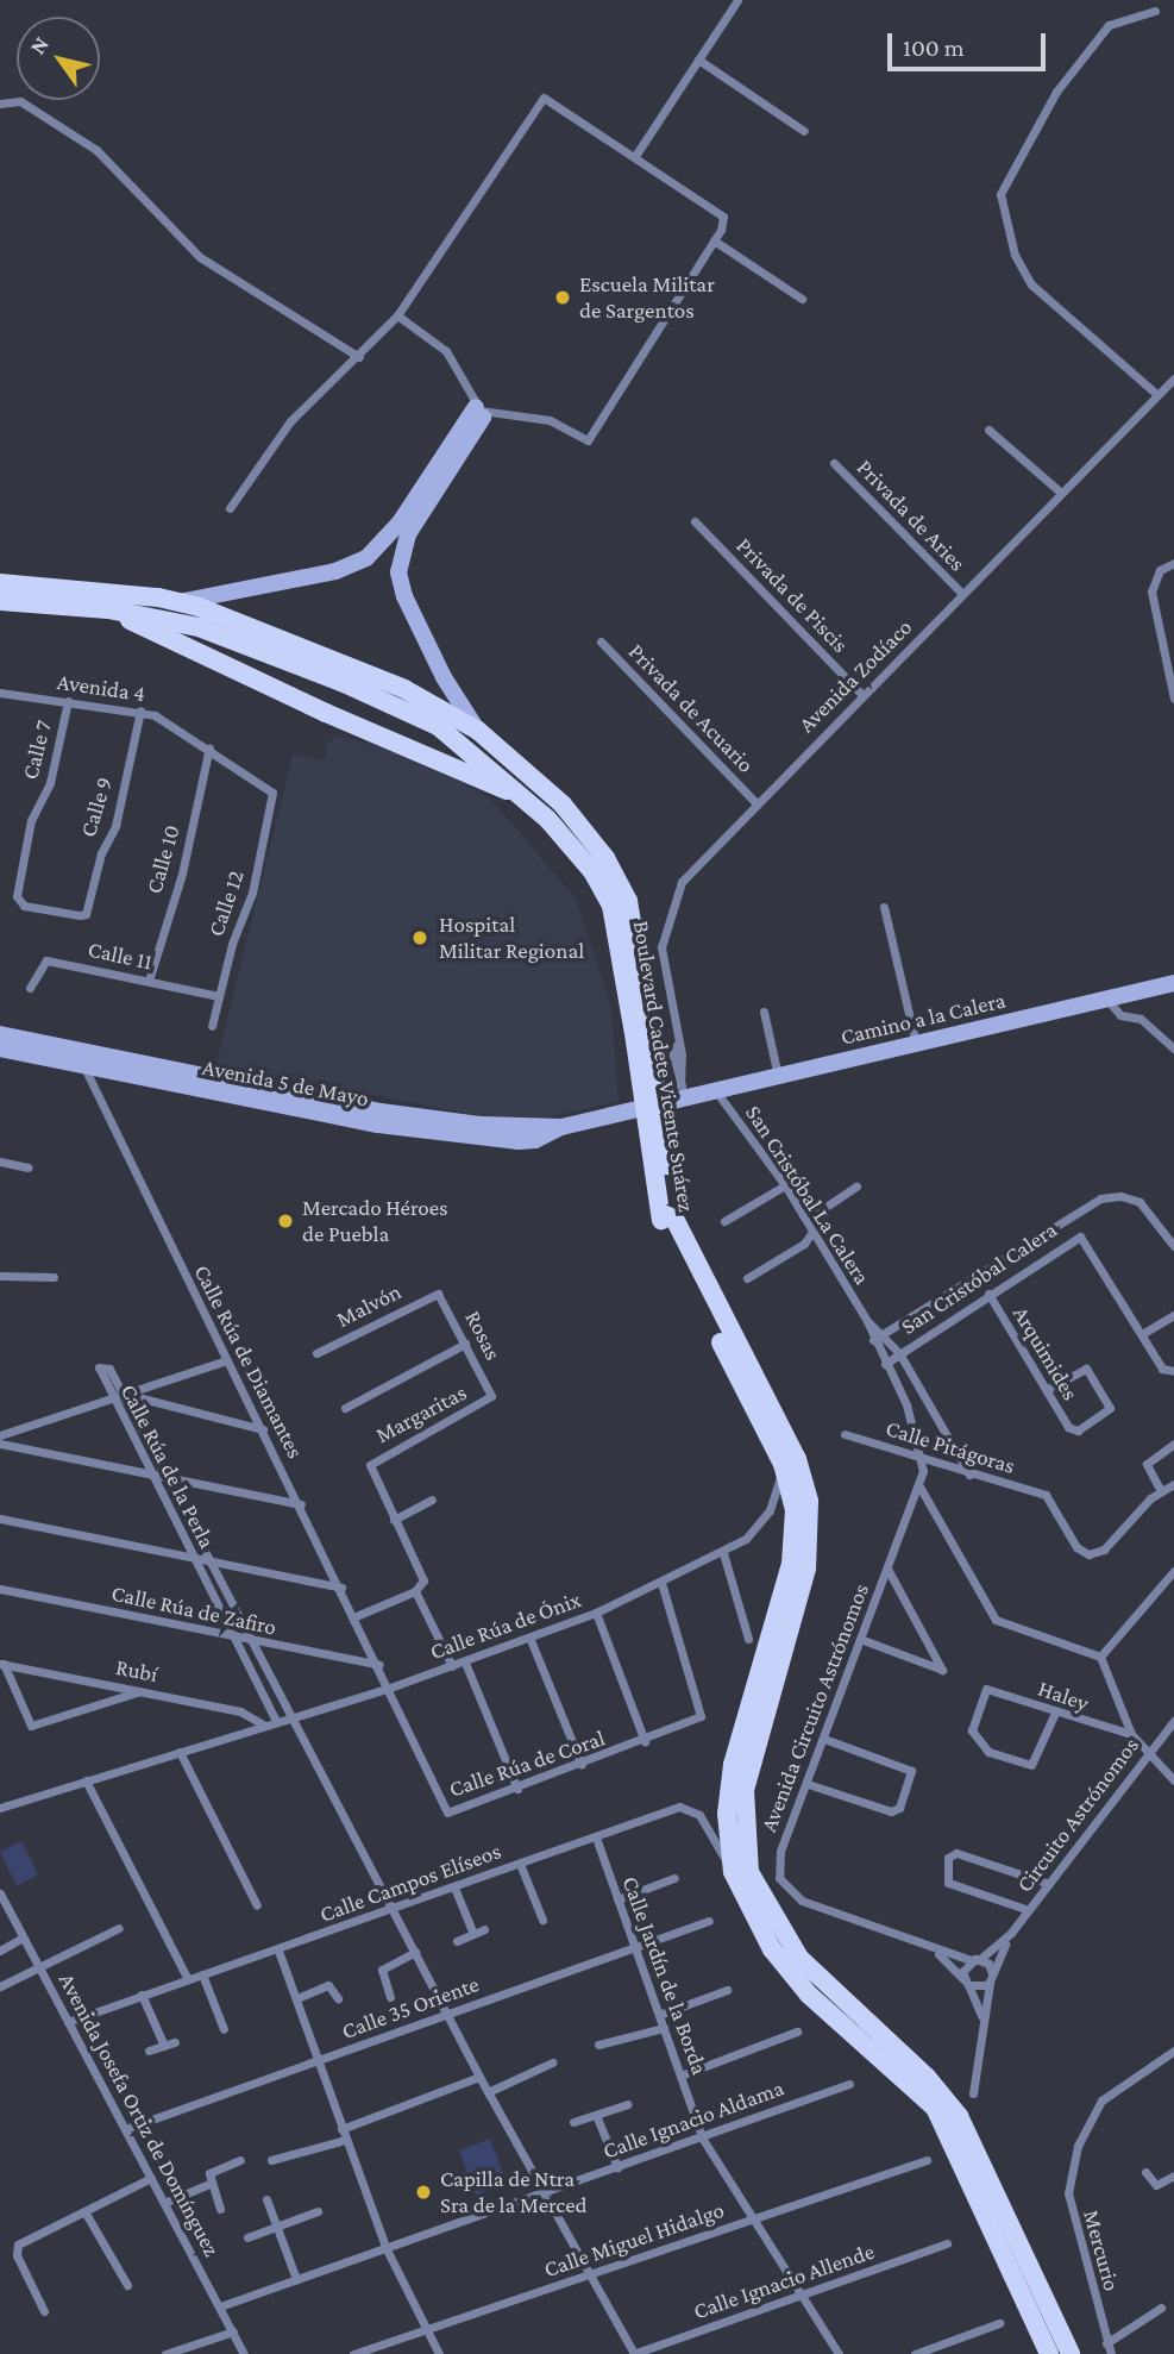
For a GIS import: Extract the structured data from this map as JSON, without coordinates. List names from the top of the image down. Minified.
{"streets":{"main road":["Boulevard Cadete Vicente Suárez"],"street":["Privada de Aries","Privada de Piscis","Avenida Zodíaco","Avenida 4","Privada de Acuario","Calle 7","Calle 9","Calle 10","Calle 12","Calle 11","Camino a la Calera","Avenida 5 de Mayo","San Cristóbal La Calera","San Cristóbal Calera","Malvón","Rosas","Arquimides","Calle Rúa de Diamantes","Margaritas","Calle Pitágoras","Calle Rúa de la Perla","Calle Rúa de Zafiro","Calle Rúa de Ónix","Rubí","Haley","Avenida Circuito Astrónomos","Calle Rúa de Coral","Circuito Astrónomos","Calle Campos Elíseos","Calle Jardín de la Borda","Calle 35 Oriente","Avenida Josefa Ortiz de Domínguez","Calle Ignacio Aldama","Calle Miguel Hidalgo","Mercurio","Calle Ignacio Allende"]},"crossings":[["Privada de Aries","Avenida Zodíaco"],["Privada de Piscis","Avenida Zodíaco"],["Avenida Zodíaco","Privada de Acuario"],["Avenida Zodíaco","Camino a la Calera"],["Avenida Zodíaco","Avenida 5 de Mayo"],["Avenida 4","Calle 7"],["Avenida 4","Calle 9"],["Avenida 4","Calle 10"],["Avenida 4","Calle 12"],["Calle 7","Calle 9"],["Calle 10","Calle 11"],["Calle 12","Calle 11"],["Camino a la Calera","Avenida 5 de Mayo"],["Camino a la Calera","San Cristóbal La Calera"],["Boulevard Cadete Vicente Suárez","Calle Rúa de Ónix"],["Boulevard Cadete Vicente Suárez","Calle Campos Elíseos"],["Avenida 5 de Mayo","Calle Rúa de Diamantes"],["San Cristóbal La Calera","Avenida Circuito Astrónomos"],["San Cristóbal Calera","Arquimides"],["San Cristóbal Calera","Avenida Circuito Astrónomos"],["Malvón","Rosas"],["Rosas","Margaritas"],["Calle Rúa de Diamantes","Calle Rúa de Zafiro"],["Calle Rúa de Diamantes","Calle Rúa de Ónix"],["Calle Rúa de Diamantes","Calle Rúa de Coral"],["Calle Pitágoras","Avenida Circuito Astrónomos"],["Calle Rúa de la Perla","Calle Rúa de Zafiro"],["Calle Rúa de la Perla","Calle Rúa de Ónix"],["Calle Rúa de la Perla","Calle Campos Elíseos"],["Calle Rúa de la Perla","Calle 35 Oriente"],["Calle Rúa de la Perla","Calle Ignacio Aldama"],["Calle Rúa de la Perla","Calle Miguel Hidalgo"],["Calle Rúa de la Perla","Calle Ignacio Allende"],["Calle Rúa de Ónix","Rubí"],["Calle Rúa de Ónix","Calle Rúa de Coral"],["Avenida Circuito Astrónomos","Circuito Astrónomos"],["Calle Campos Elíseos","Calle Jardín de la Borda"],["Calle Campos Elíseos","Avenida Josefa Ortiz de Domínguez"],["Calle Jardín de la Borda","Calle 35 Oriente"],["Calle Jardín de la Borda","Calle Ignacio Aldama"],["Calle Jardín de la Borda","Calle Miguel Hidalgo"],["Calle Jardín de la Borda","Calle Ignacio Allende"],["Calle 35 Oriente","Avenida Josefa Ortiz de Domínguez"],["Avenida Josefa Ortiz de Domínguez","Calle Ignacio Aldama"]],"places":["Escuela Militar de Sargentos","Hospital Militar Regional","Mercado Héroes de Puebla","Capilla de Ntra Sra de la Merced"],"scale_bar":"100 m","north":"top left"}
